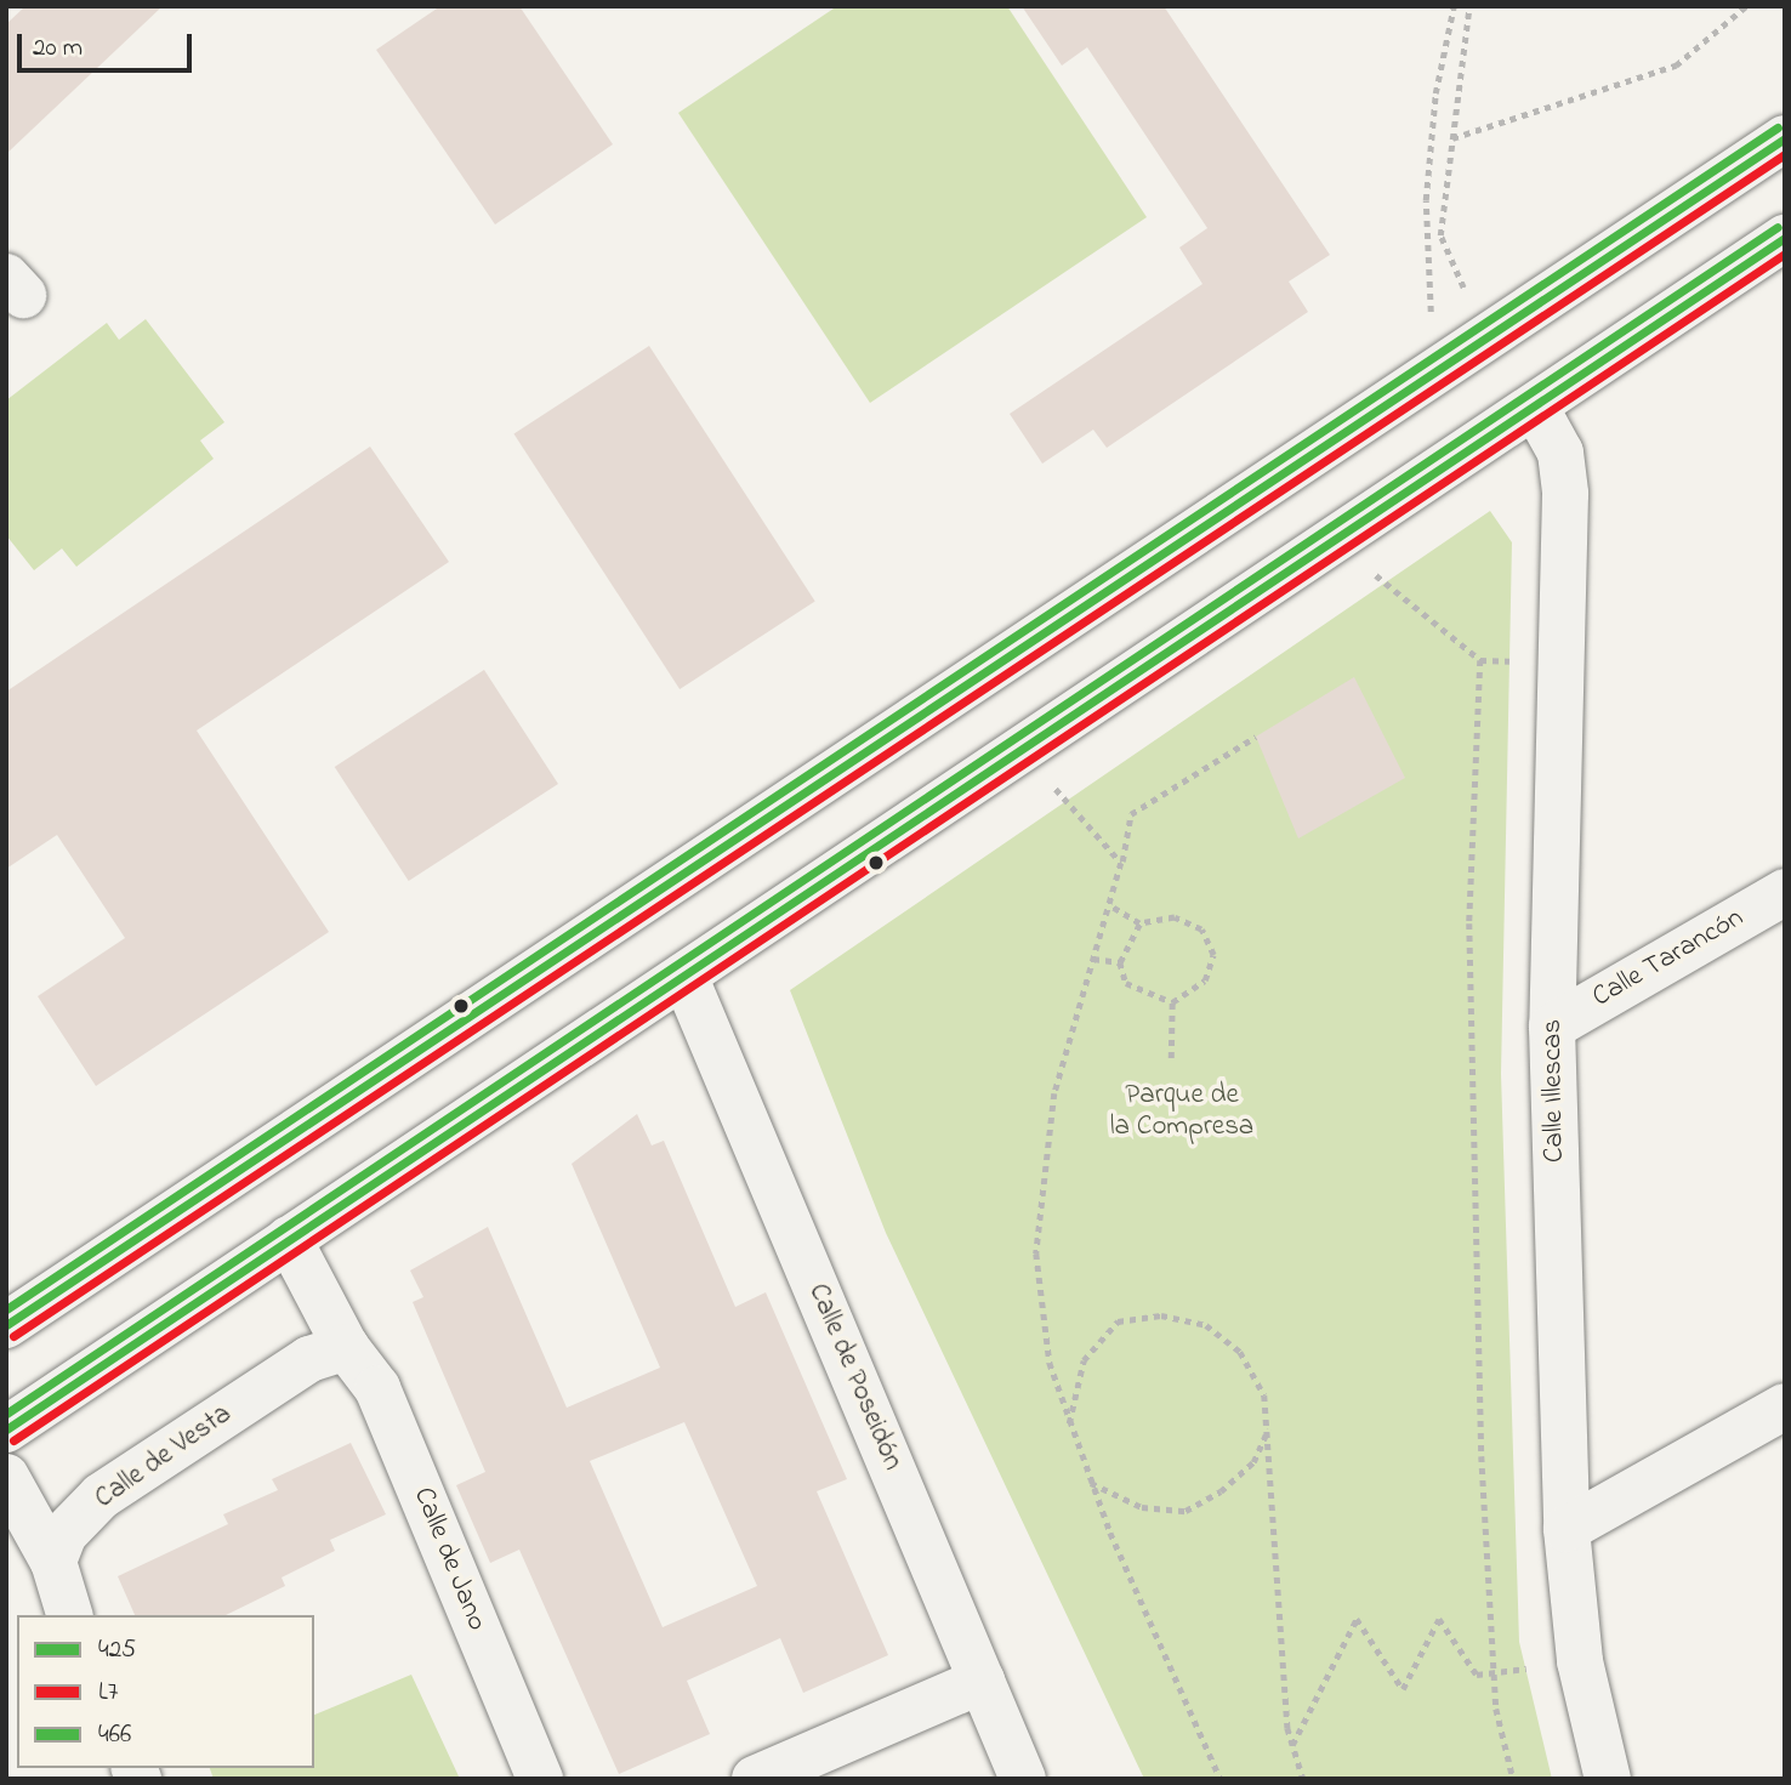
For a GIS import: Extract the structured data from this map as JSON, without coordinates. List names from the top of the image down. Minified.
{"streets":{"street":["Calle Tarancón","Calle Illescas","Calle de Poseidón","Calle de Vesta","Calle de Jano"]},"crossings":[["Calle Tarancón","Calle Illescas"],["Calle de Vesta","Calle de Jano"]],"parks":["Parque de la Compresa"],"lines":["transit line 466","transit line 425","transit line L7"],"legend":["425","L7","466"],"scale_bar":"20 m"}
